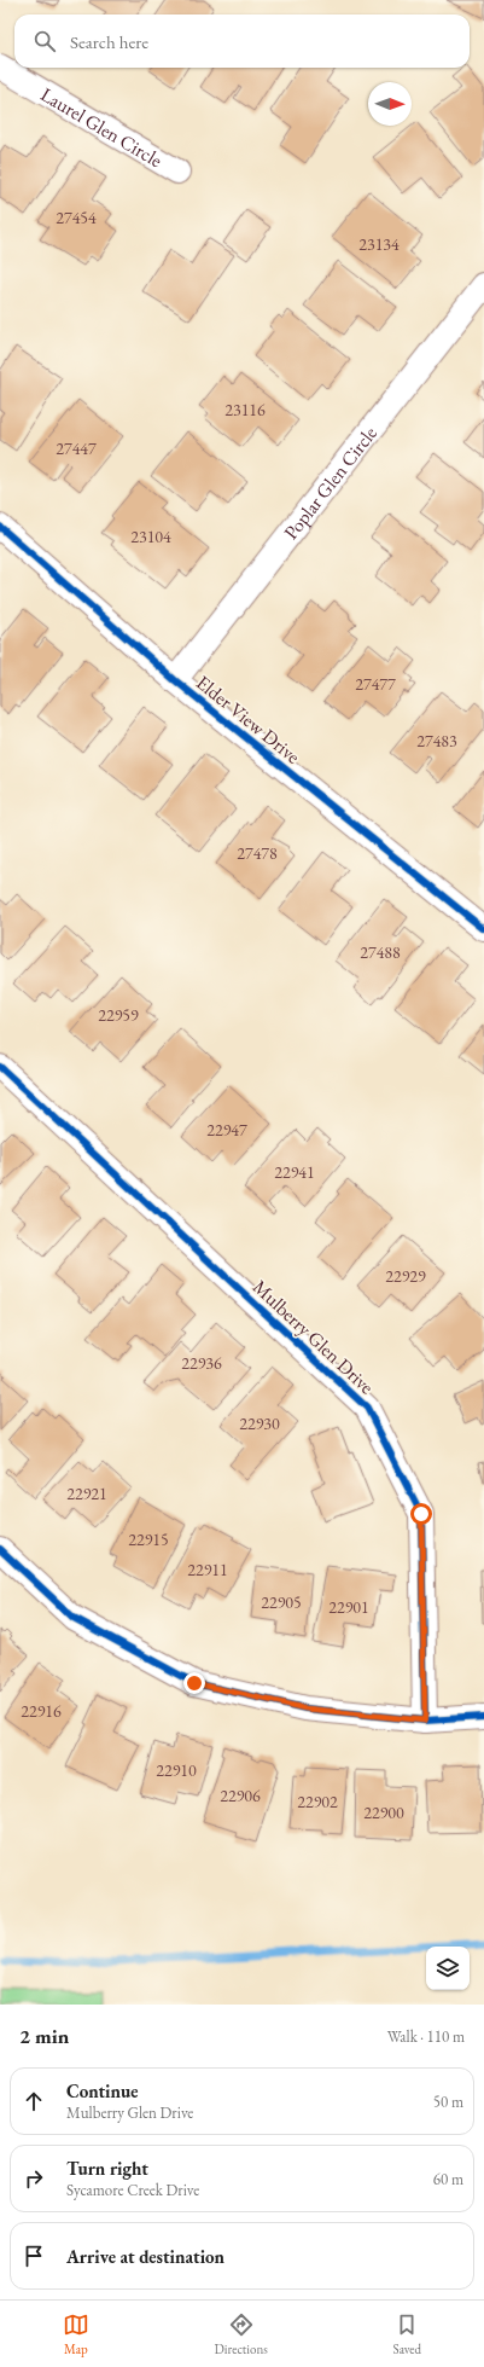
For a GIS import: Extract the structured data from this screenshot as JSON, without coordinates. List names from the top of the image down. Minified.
{"streets":{"street":["Laurel Glen Circle","Poplar Glen Circle","Elder View Drive","Mulberry Glen Drive"]},"crossings":[["Poplar Glen Circle","Elder View Drive"]],"house_numbers":["27454","23134","23116","27447","23104","27477","27483","27478","27488","22959","22947","22941","22929","22936","22930","22921","22915","22911","22905","22901","22916","22910","22906","22902","22900"],"north":"right","page":{"search":"Search here","heading":["2 min","Walk · 110 m"],"list":[["Continue","Mulberry Glen Drive","50 m"],["Turn right","Sycamore Creek Drive","60 m"],"Arrive at destination"],"nav":["Map","Directions","Saved"]}}
